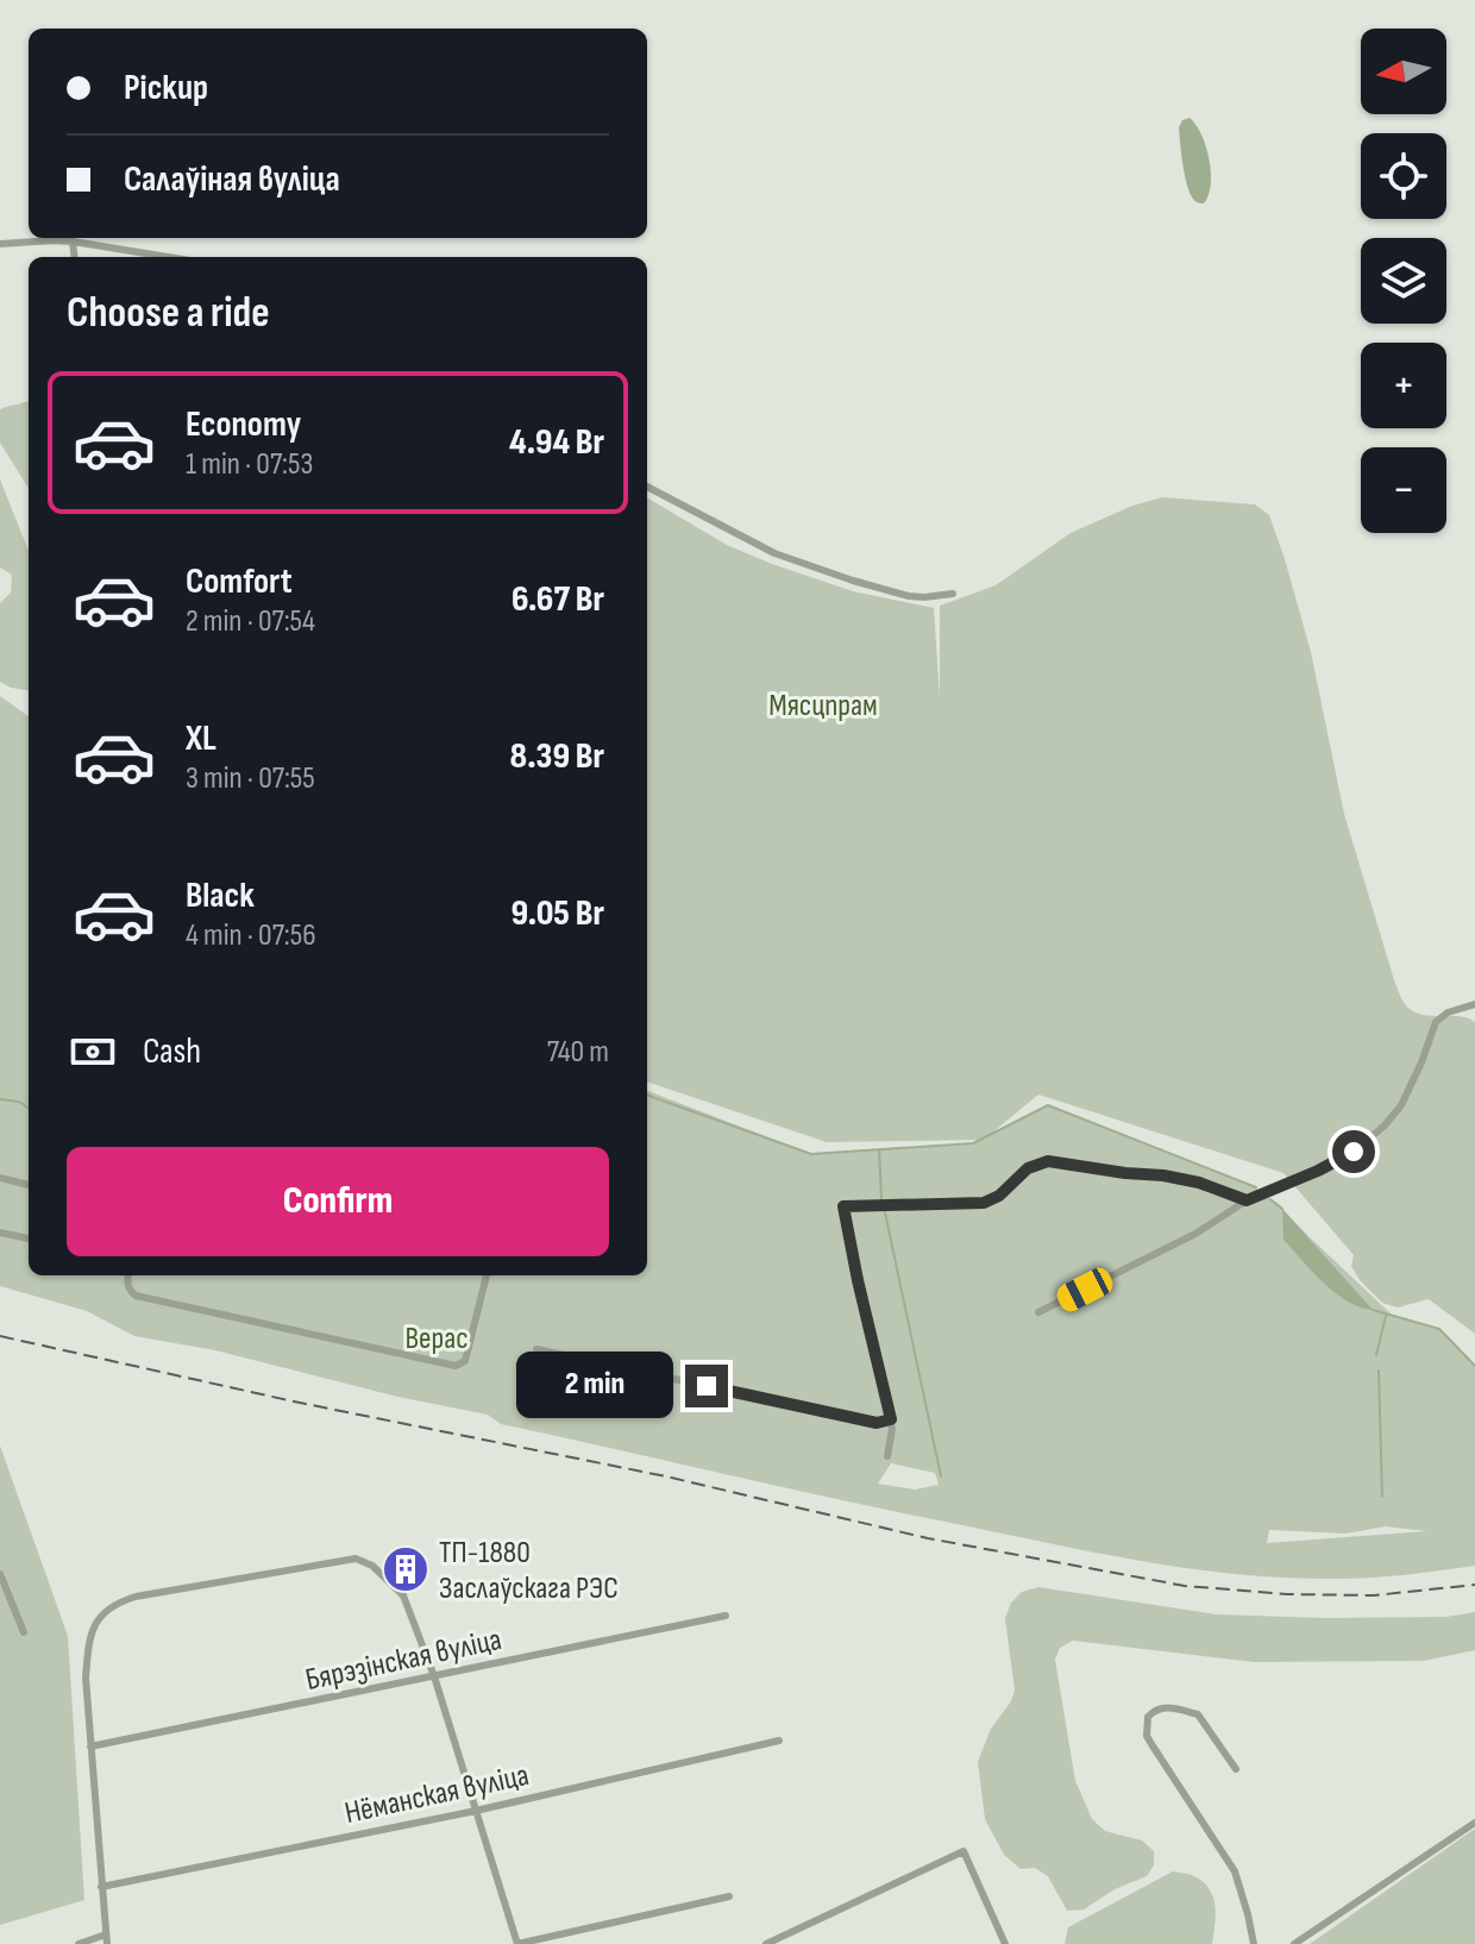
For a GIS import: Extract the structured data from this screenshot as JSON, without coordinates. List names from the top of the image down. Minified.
{"streets":{"street":["Бярэзінская вуліца","Нёманская вуліца"]},"parks":["Мясцпрам","Верас"],"places":{"building":["ТП-1880 Заслаўскага РЭС"]},"north":"left","page":{"map_buttons":["+","−"],"banner":["Pickup","Салаўіная вуліца"],"heading":"Choose a ride","list":[{"name":"Economy","note":"1 min · 07:53","value":"4.94 Br"},{"name":"Comfort","note":"2 min · 07:54","value":"6.67 Br"},{"name":"XL","note":"3 min · 07:55","value":"8.39 Br"},{"name":"Black","note":"4 min · 07:56","value":"9.05 Br"}],"pay":["Cash","740 m"],"buttons":"Confirm","bubble":"2 min"}}
